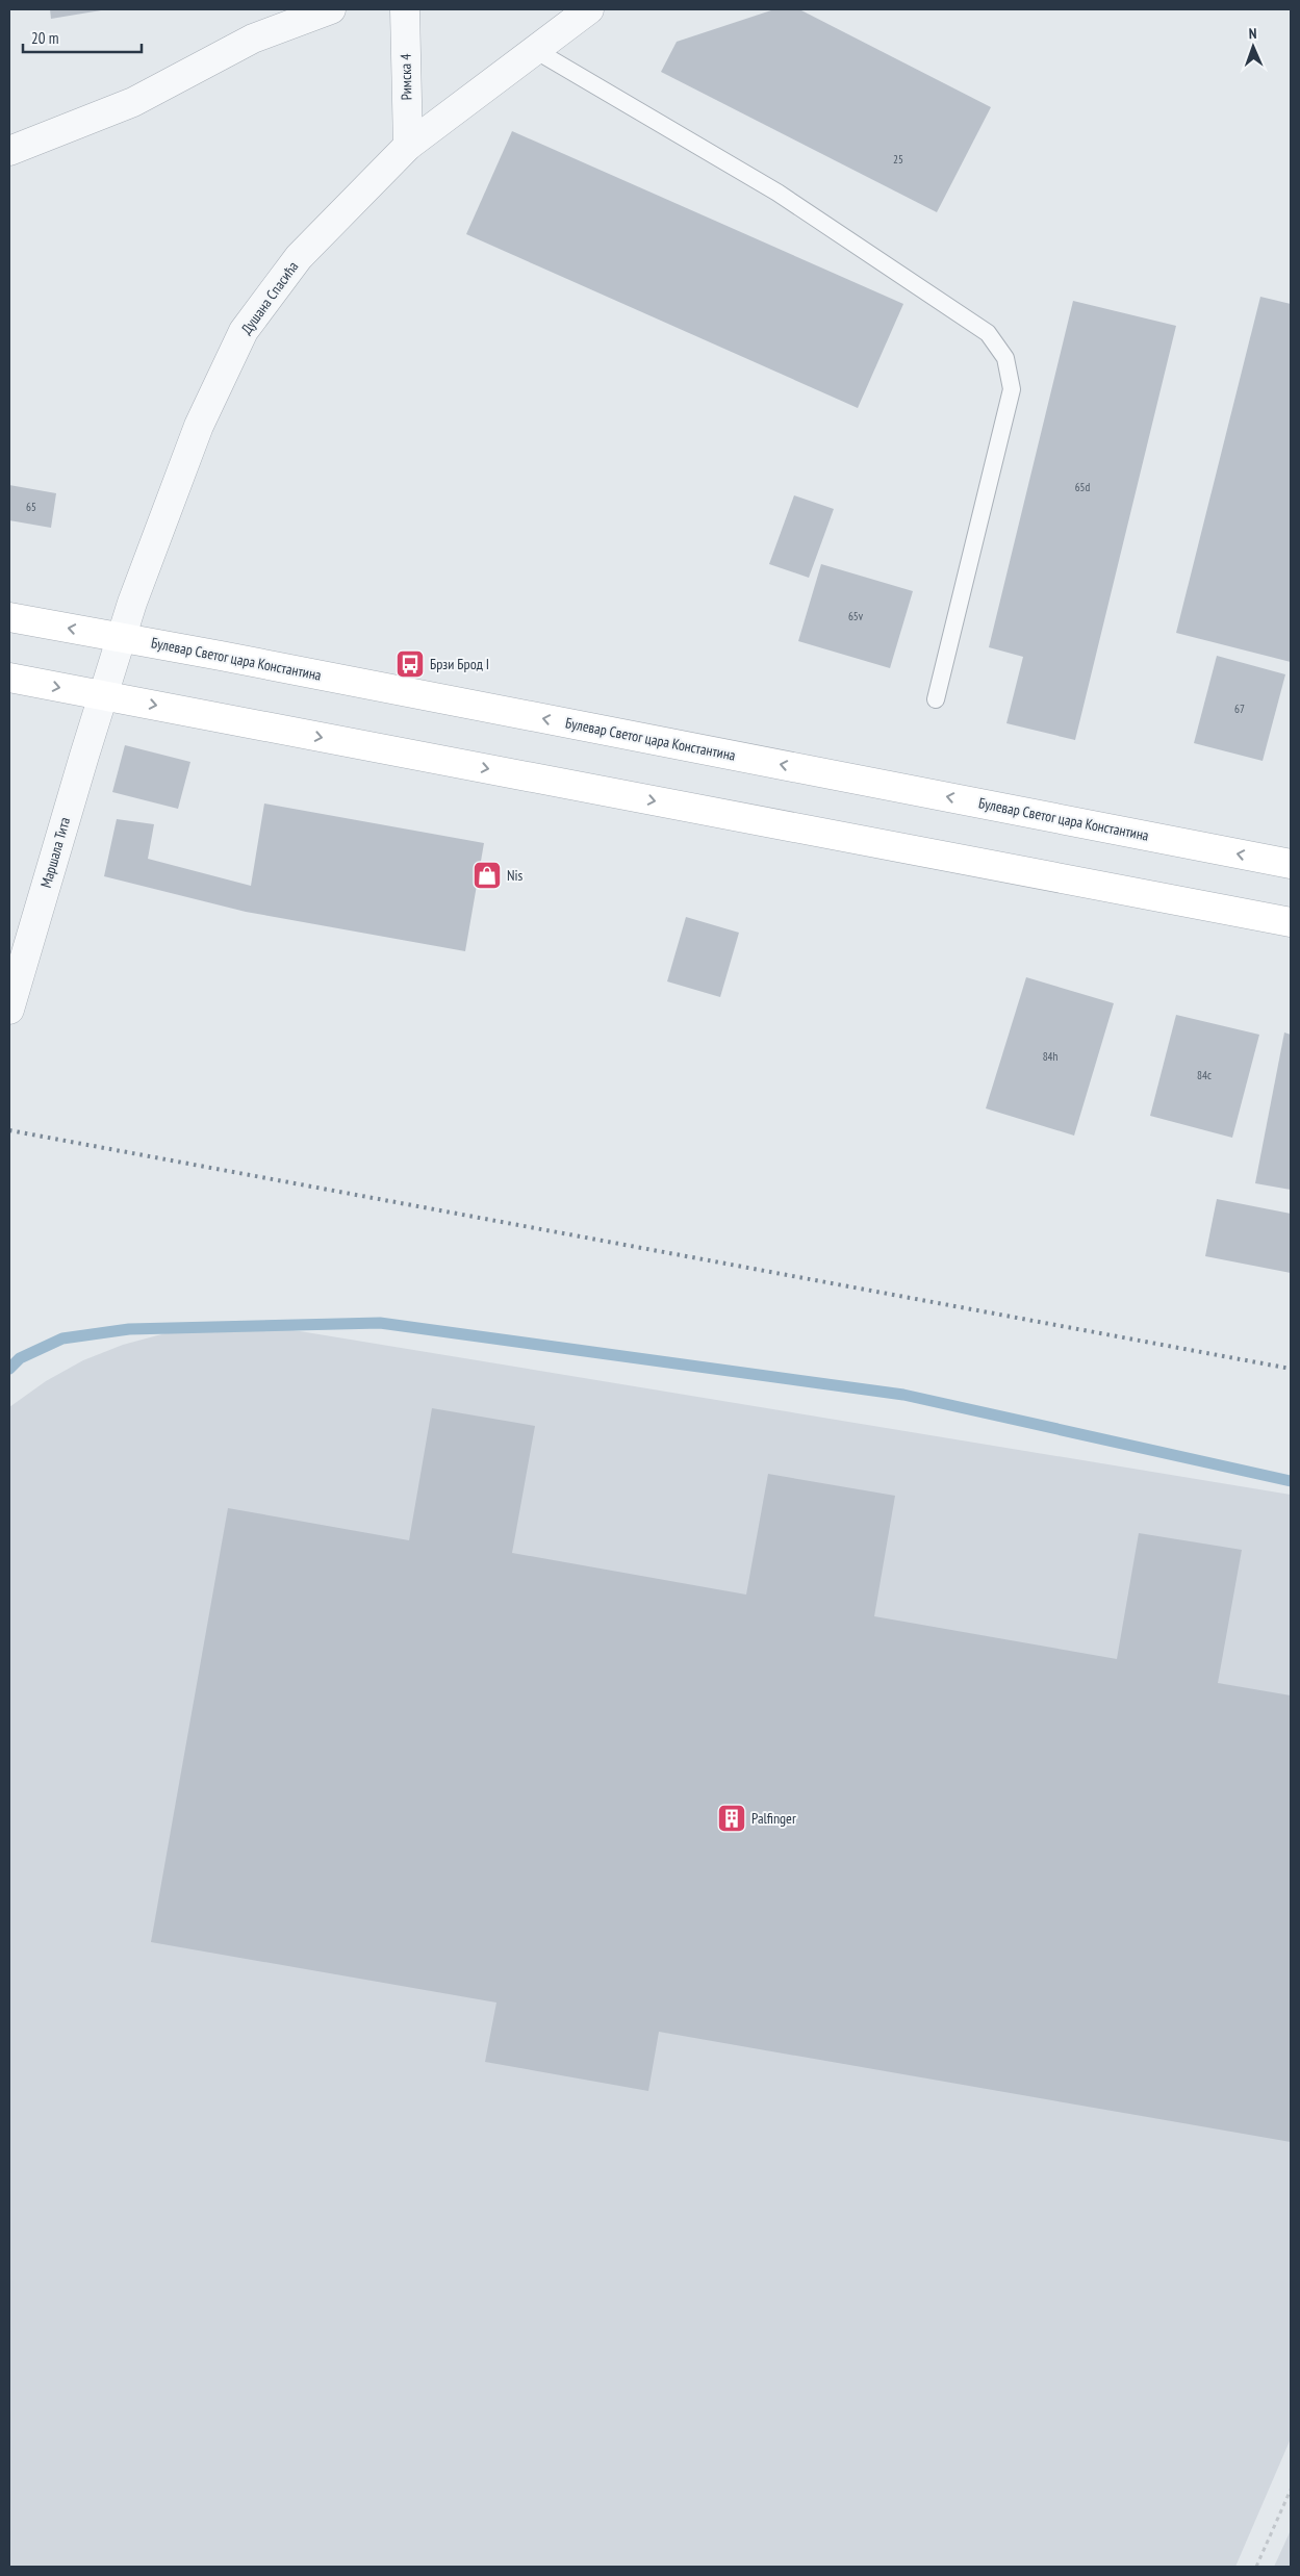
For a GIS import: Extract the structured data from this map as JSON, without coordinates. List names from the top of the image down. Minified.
{"streets":{"main road":["Булевар Светог цара Константина"],"street":["Римска 4","Душана Спасића","Маршала Тита"]},"crossings":[["Римска 4","Душана Спасића"],["Душана Спасића","Булевар Светог цара Константина"],["Душана Спасића","Маршала Тита"]],"places":{"bus stop":["Брзи Брод I"],"shop":["Nis"],"building":["Palfinger"]},"house_numbers":["25","65d","65","65v","67","84h","84c"],"scale_bar":"20 m","north":"top"}
